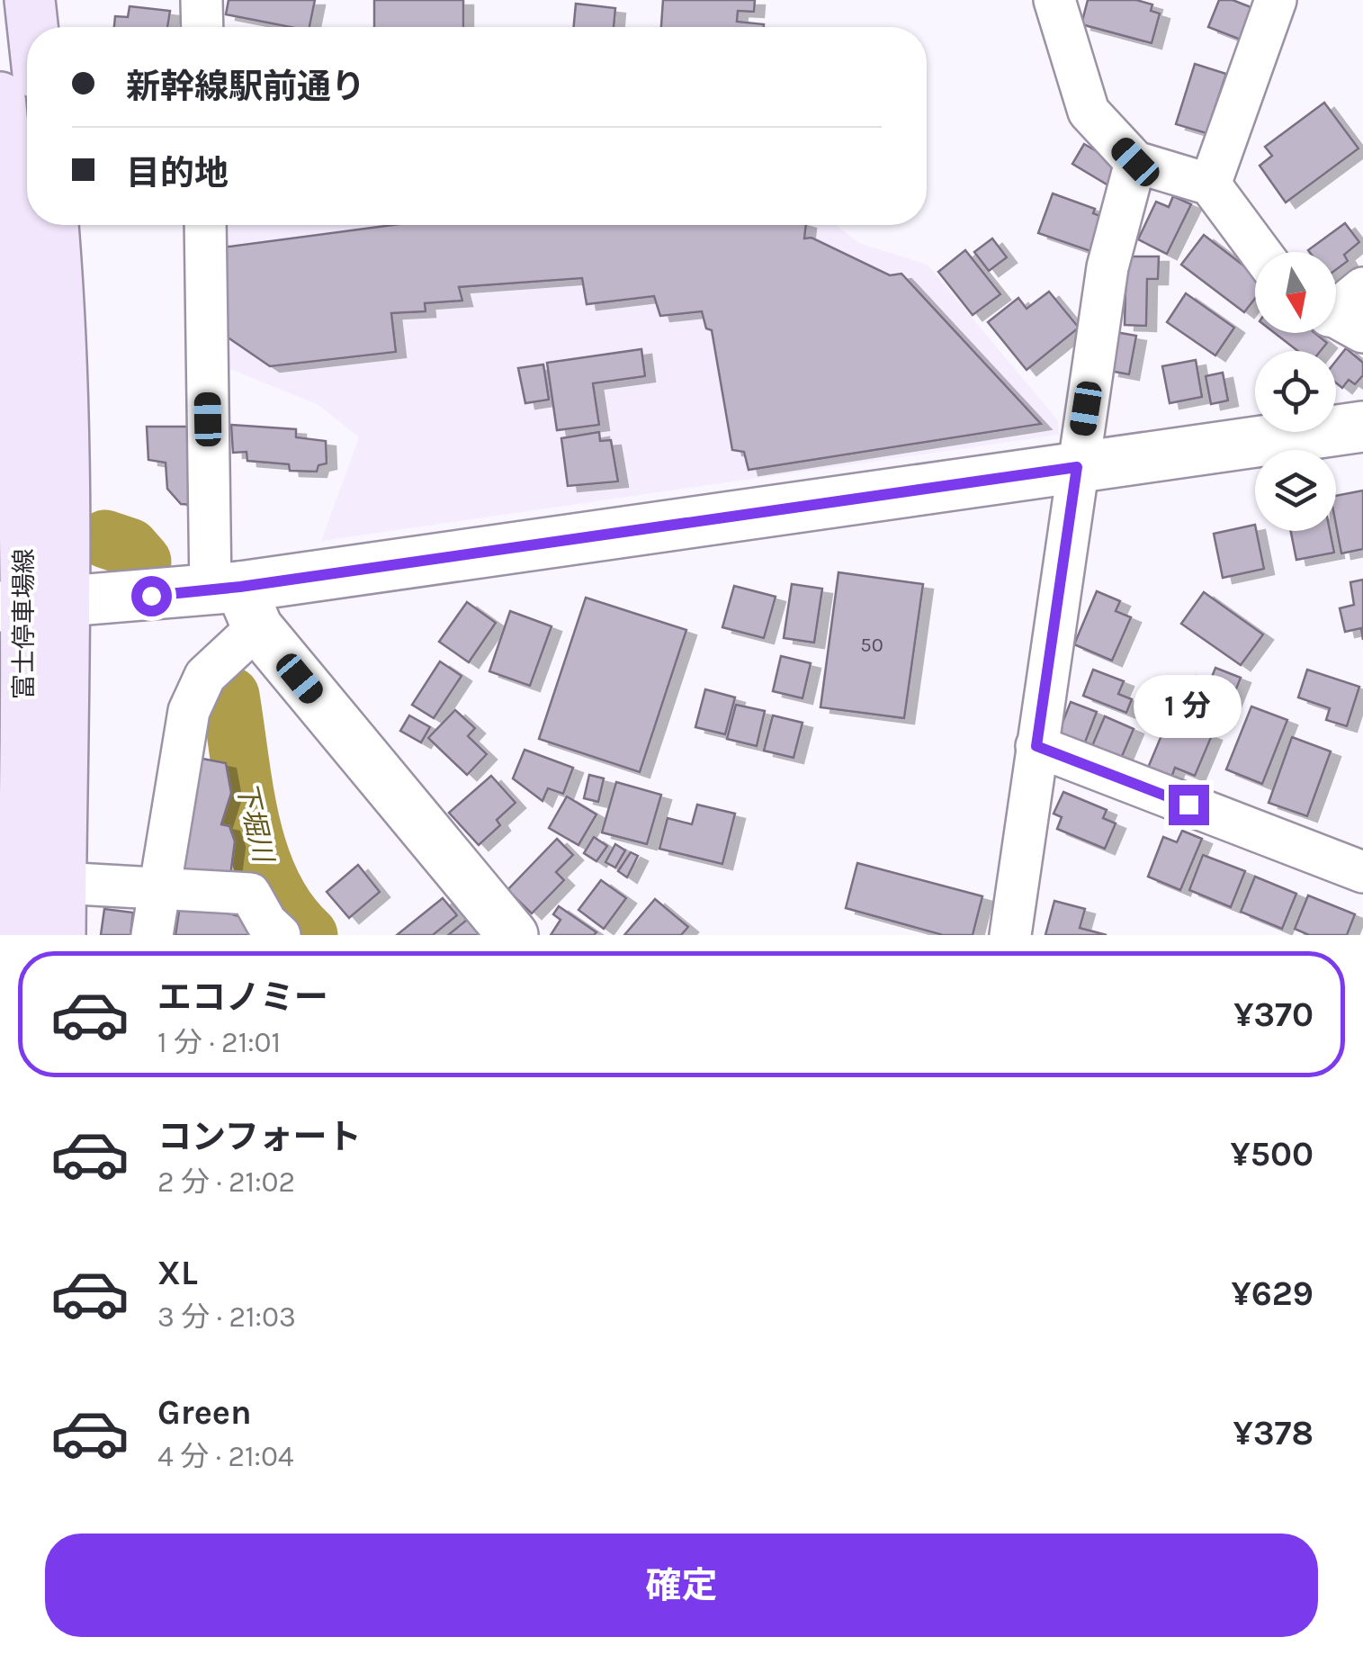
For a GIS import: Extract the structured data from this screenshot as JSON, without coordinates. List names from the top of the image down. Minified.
{"streets":{"main road":["富士停車場線"]},"water":["下堀川"],"house_numbers":["50"],"north":"bottom","page":{"banner":["新幹線駅前通り","目的地"],"bubble":"1 分","list":[{"name":"エコノミー","note":"1 分 · 21:01","value":"¥370"},{"name":"コンフォート","note":"2 分 · 21:02","value":"¥500"},{"name":"XL","note":"3 分 · 21:03","value":"¥629"},{"name":"Green","note":"4 分 · 21:04","value":"¥378"}],"buttons":"確定"}}
